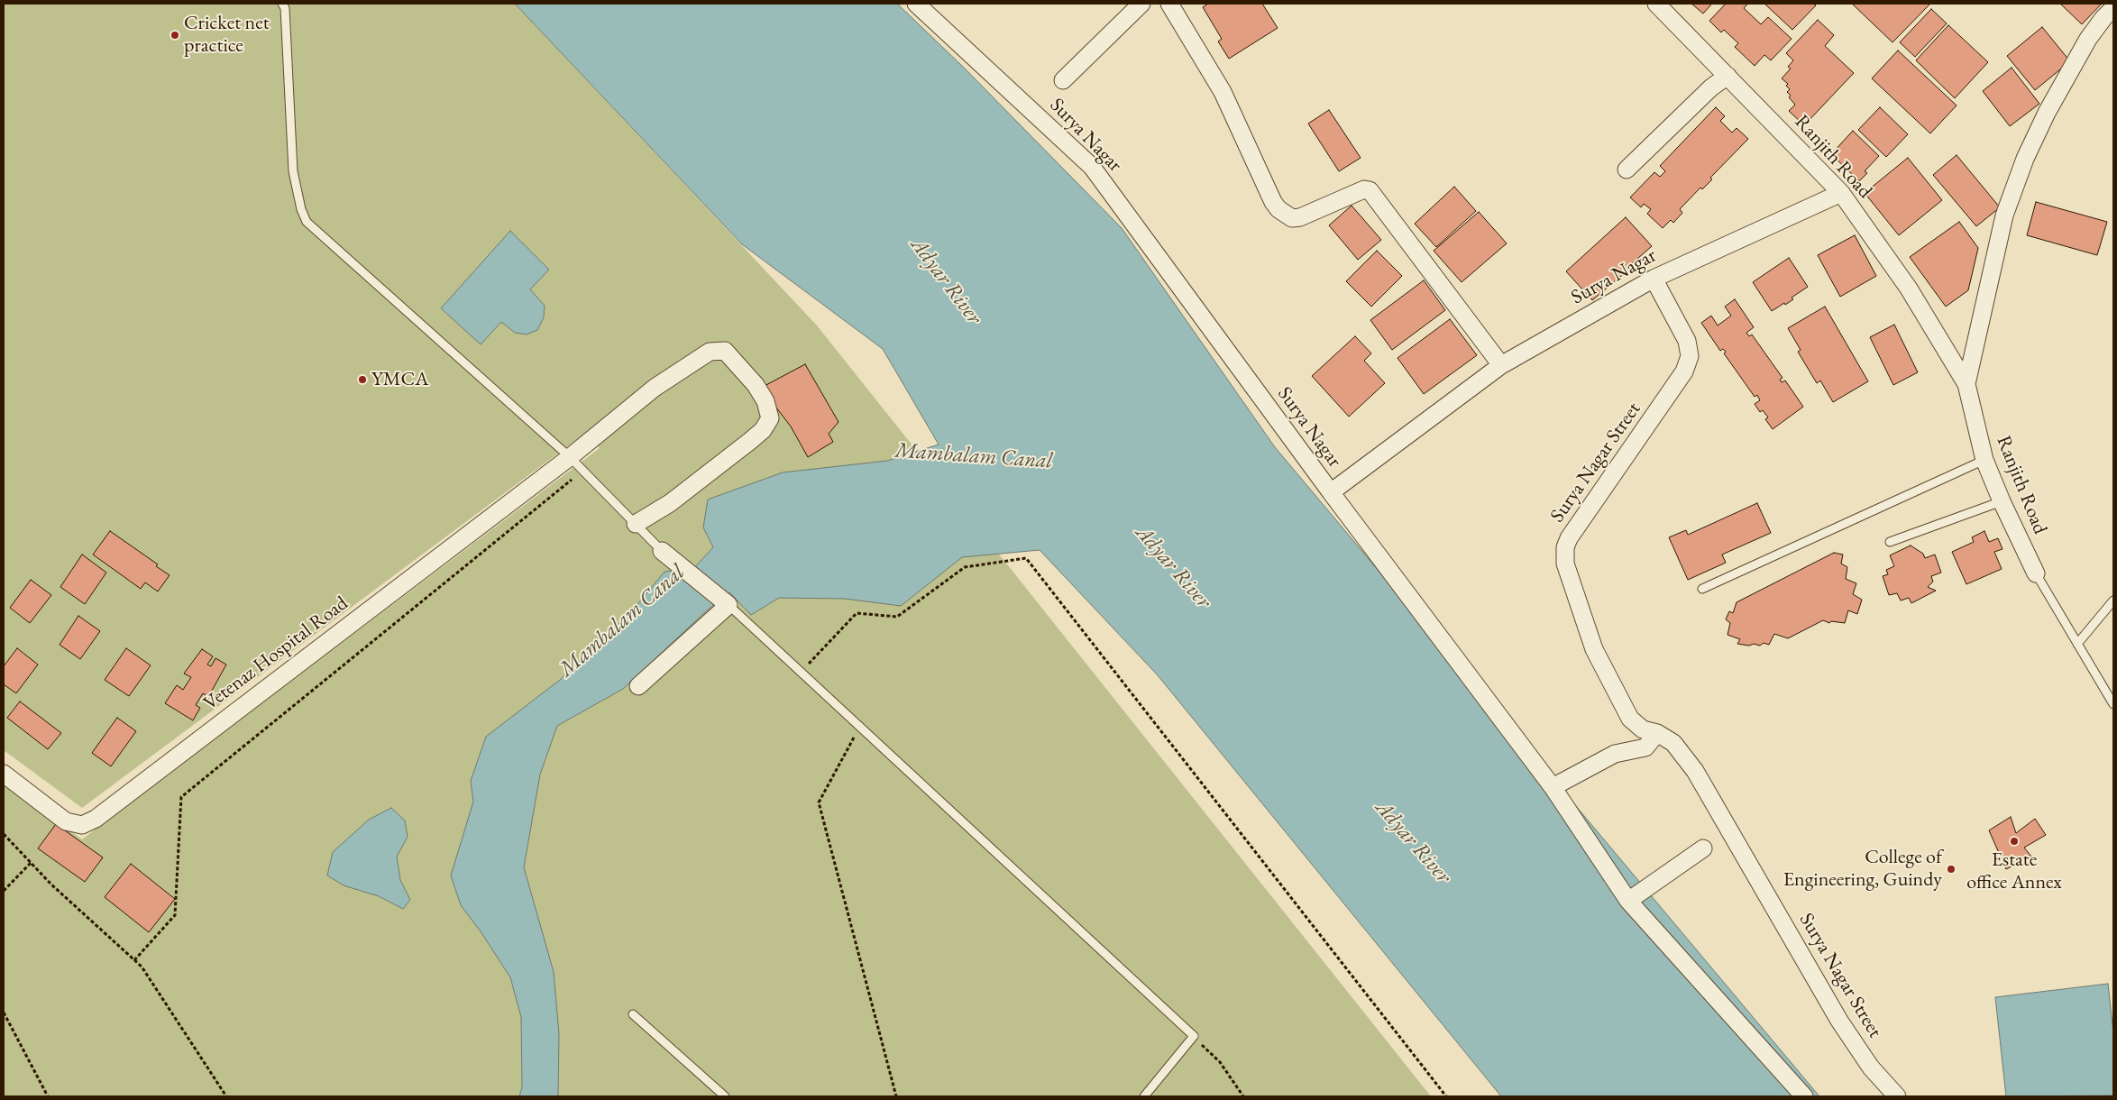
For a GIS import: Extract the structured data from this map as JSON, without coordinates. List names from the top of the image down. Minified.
{"streets":{"street":["Surya Nagar","Ranjith Road","Surya Nagar Street","Vetenaz Hospital Road"]},"crossings":[["Surya Nagar","Ranjith Road"],["Surya Nagar","Surya Nagar Street"]],"water":["Adyar River","Mambalam Canal"],"places":["Cricket net practice","YMCA","Estate office Annex","College of Engineering, Guindy"]}
